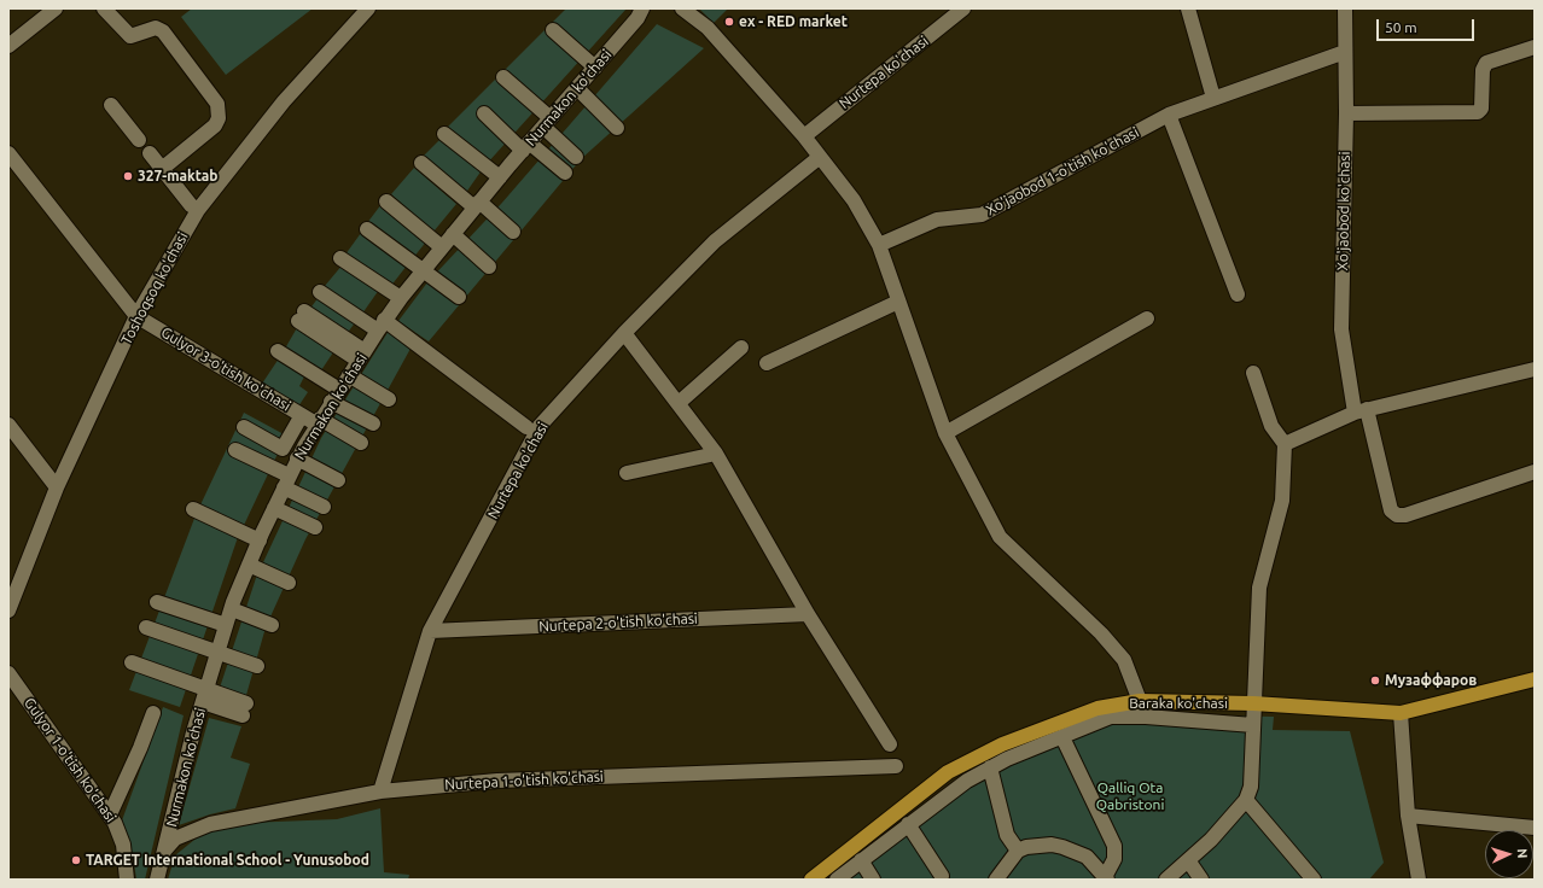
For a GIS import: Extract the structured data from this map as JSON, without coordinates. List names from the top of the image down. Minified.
{"streets":{"main road":["Baraka ko'chasi"],"street":["Nurtepa ko'chasi","Nurmakon ko'chasi","Xo'jaobod 1-o'tish ko'chasi","Xo'jaobod ko'chasi","Toshoqsoq ko'chasi","Gulyor 3-o'tish ko'chasi","Nurtepa 2-o'tish ko'chasi","Gulyor 1-o'tish ko'chasi","Nurtepa 1-o'tish ko'chasi"]},"crossings":[["Nurtepa ko'chasi","Nurtepa 2-o'tish ko'chasi"],["Nurtepa ko'chasi","Nurtepa 1-o'tish ko'chasi"],["Nurmakon ko'chasi","Gulyor 3-o'tish ko'chasi"],["Nurmakon ko'chasi","Nurtepa 1-o'tish ko'chasi"],["Xo'jaobod 1-o'tish ko'chasi","Xo'jaobod ko'chasi"],["Toshoqsoq ko'chasi","Gulyor 3-o'tish ko'chasi"]],"parks":["Qalliq Ota Qabristoni"],"places":["ex - RED market","327-maktab","Музаффаров","TARGET International School - Yunusobod"],"scale_bar":"50 m","north":"right"}
